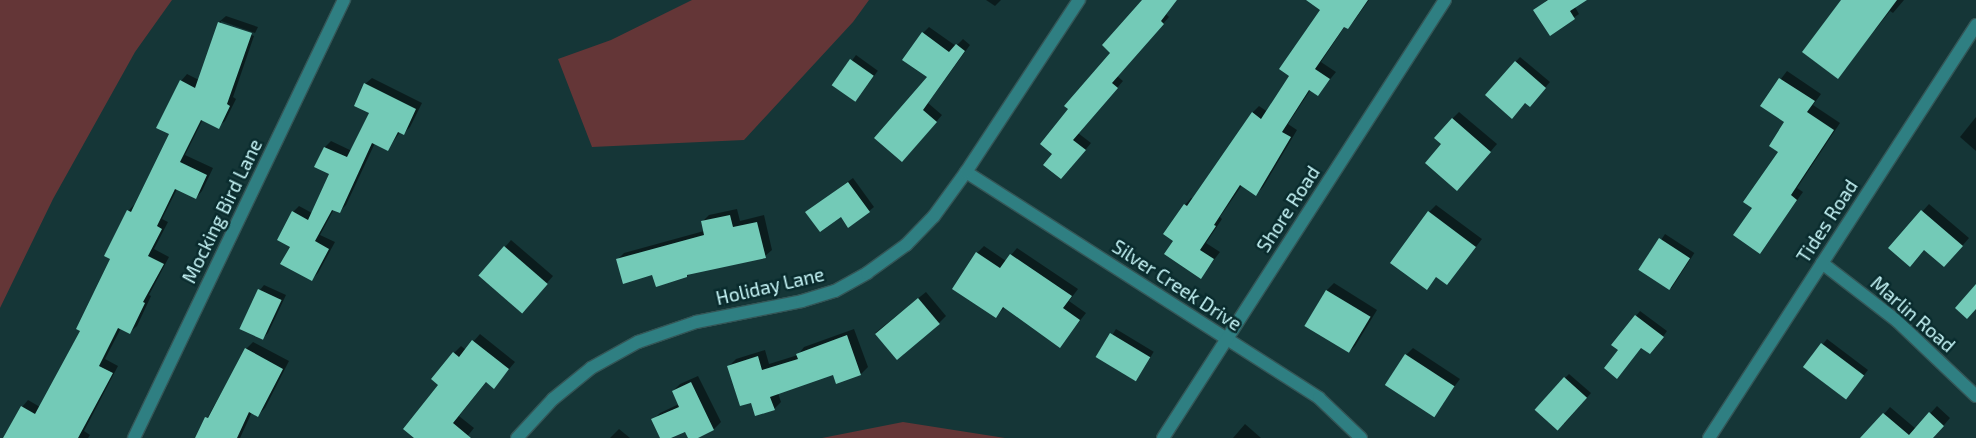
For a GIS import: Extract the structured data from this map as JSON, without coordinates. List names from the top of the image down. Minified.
{"streets":{"street":["Shore Road","Mocking Bird Lane","Tides Road","Silver Creek Drive","Holiday Lane","Marlin Road"]},"crossings":[["Shore Road","Silver Creek Drive"],["Tides Road","Marlin Road"],["Silver Creek Drive","Holiday Lane"]]}
